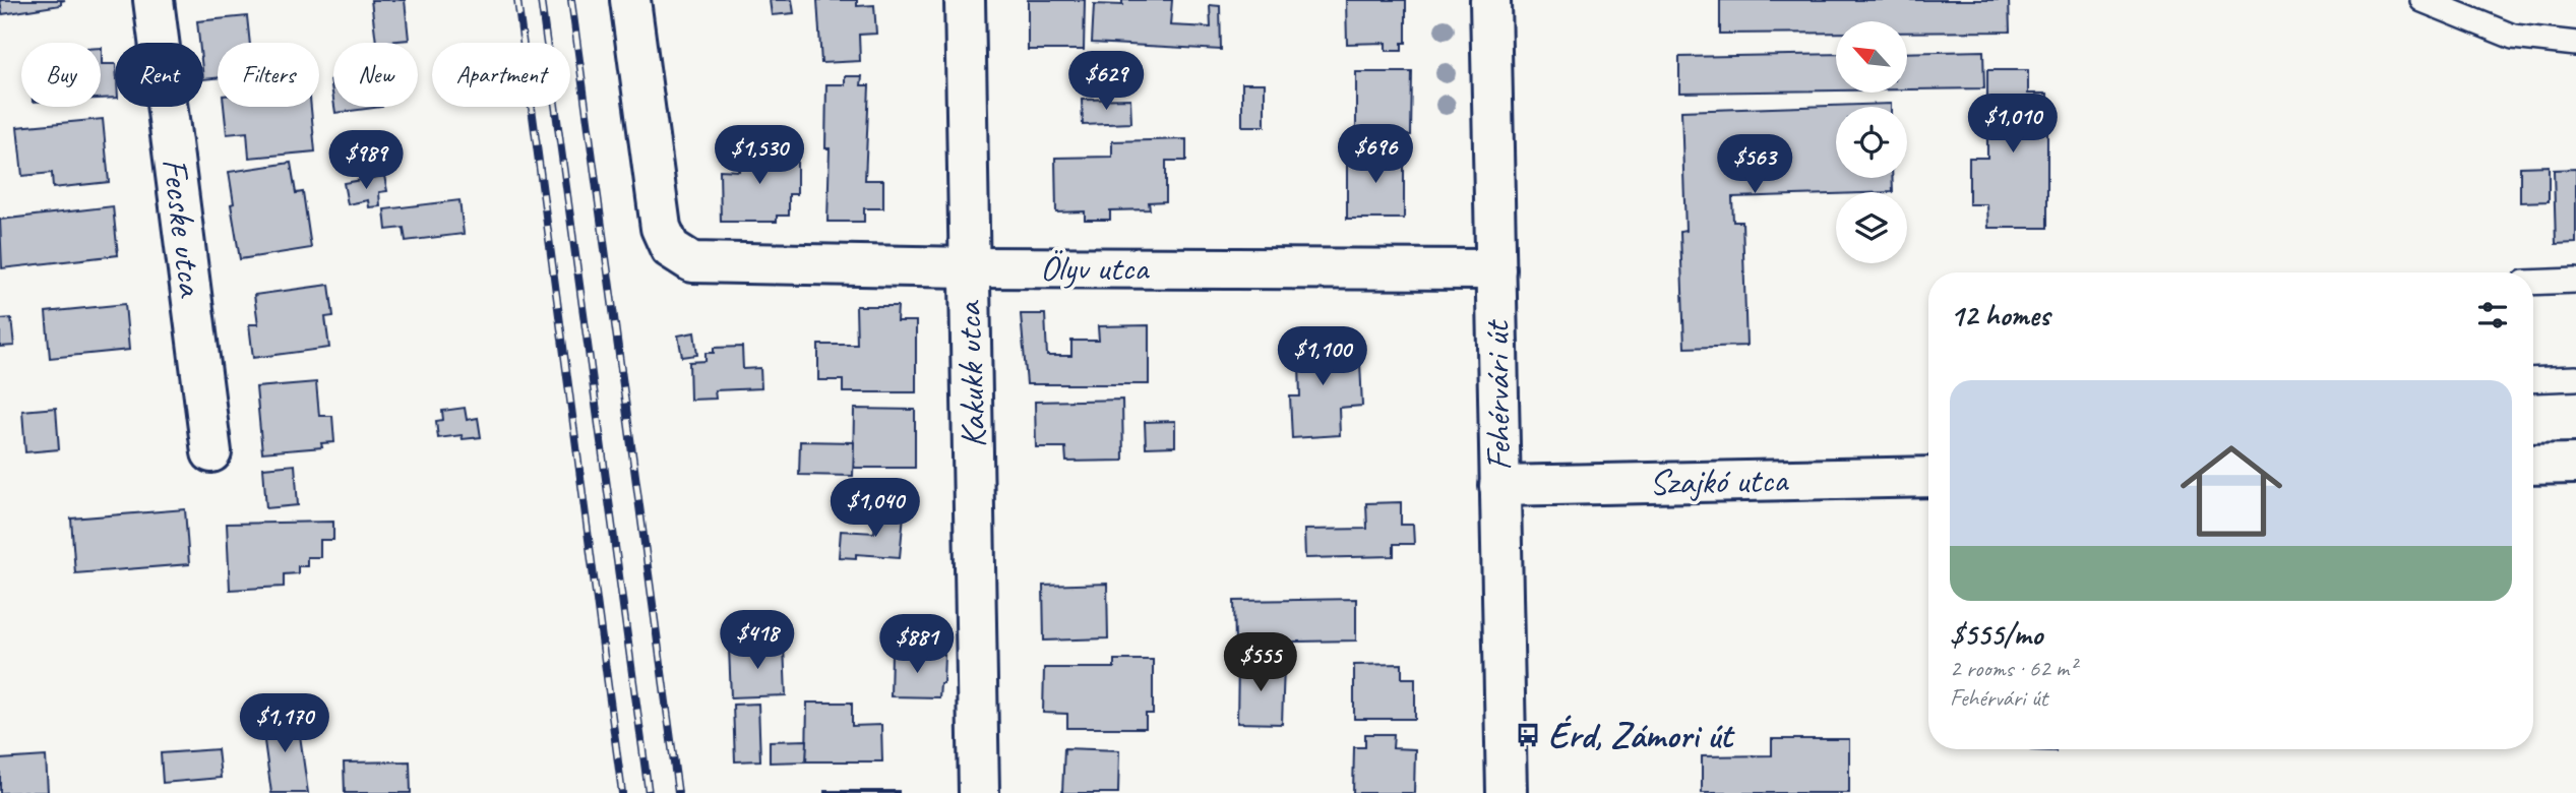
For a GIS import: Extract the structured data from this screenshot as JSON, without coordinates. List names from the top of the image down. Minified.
{"streets":{"street":["Fecske utca","Ölyv utca","Kakukk utca","Fehérvári út","Szajkó utca"]},"crossings":[["Ölyv utca","Kakukk utca"],["Ölyv utca","Fehérvári út"],["Fehérvári út","Szajkó utca"]],"places":{"bus stop":["Érd, Zámori út"]},"north":"top left","page":{"chip":["Buy","Rent","Filters","New","Apartment"],"price":["$629","$1,010","$696","$1,530","$989","$563","$1,100","$1,040","$418","$881","$555","$1,170"],"heading":"12 homes","list":[{"name":"$555/mo","note":"2 rooms · 62 m² · Fehérvári út"}]}}
